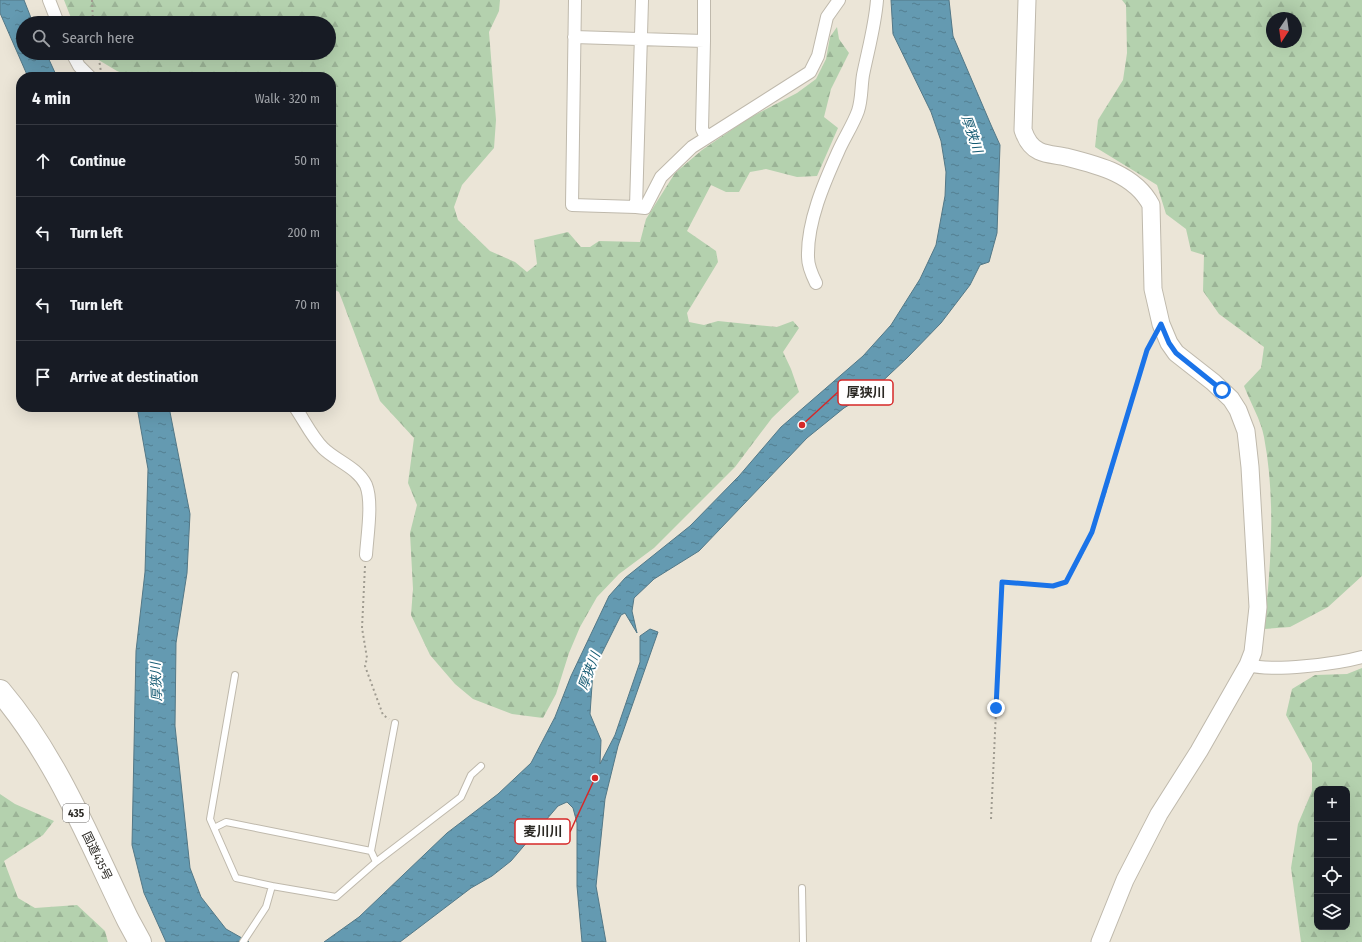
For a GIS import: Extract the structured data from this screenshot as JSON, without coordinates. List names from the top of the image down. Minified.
{"streets":{"highway":["435","国道435号"]},"water":["厚狭川"],"places":["厚狭川","麦川川"],"north":"bottom","page":{"search":"Search here","heading":["4 min","Walk · 320 m"],"list":[["Continue","50 m"],["Turn left","200 m"],["Turn left","70 m"],"Arrive at destination"],"map_buttons":["+","−"]}}
